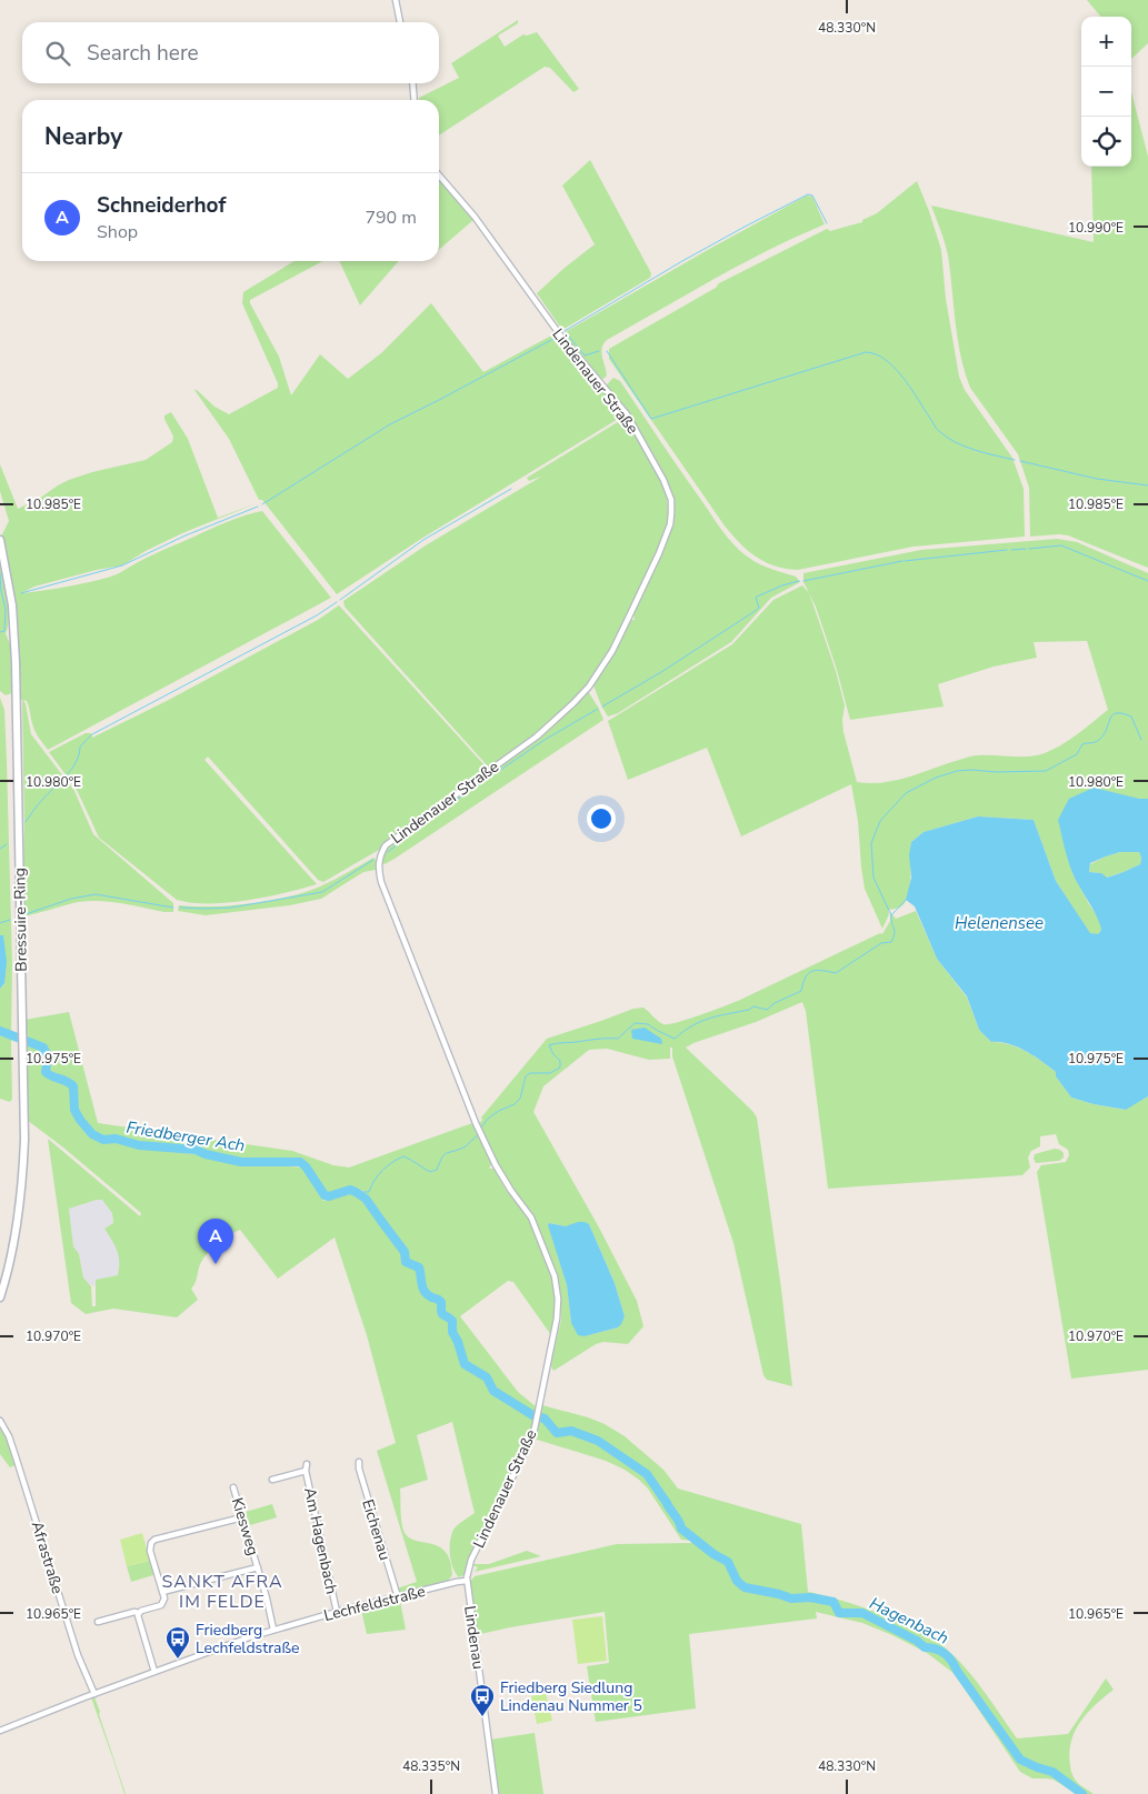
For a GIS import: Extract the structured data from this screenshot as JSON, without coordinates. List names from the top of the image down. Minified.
{"streets":{"main road":["Bressuire-Ring"],"street":["Lindenauer Straße","Kiesweg","Eichenau","Am Hagenbach","Afrastraße","Lechfeldstraße","Lindenau"]},"crossings":[["Lindenauer Straße","Lechfeldstraße"],["Lindenauer Straße","Lindenau"],["Kiesweg","Lechfeldstraße"],["Eichenau","Lechfeldstraße"],["Am Hagenbach","Lechfeldstraße"],["Afrastraße","Lechfeldstraße"],["Lechfeldstraße","Lindenau"]],"districts":["SANKT AFRA IM FELDE"],"water":["Helenensee","Friedberger Ach","Hagenbach"],"places":{"bus stop":["Friedberg Lechfeldstraße","Friedberg Siedlung Lindenau Nummer 5"]},"page":{"map_buttons":["+","−"],"search":"Search here","heading":"Nearby","list":[{"mark":"A","name":"Schneiderhof","note":"Shop","value":"790 m"}],"pins":"A"},"coordinates":["48.330°N","10.990°E","10.985°E","10.980°E","10.975°E","10.970°E","10.965°E","48.335°N"]}
